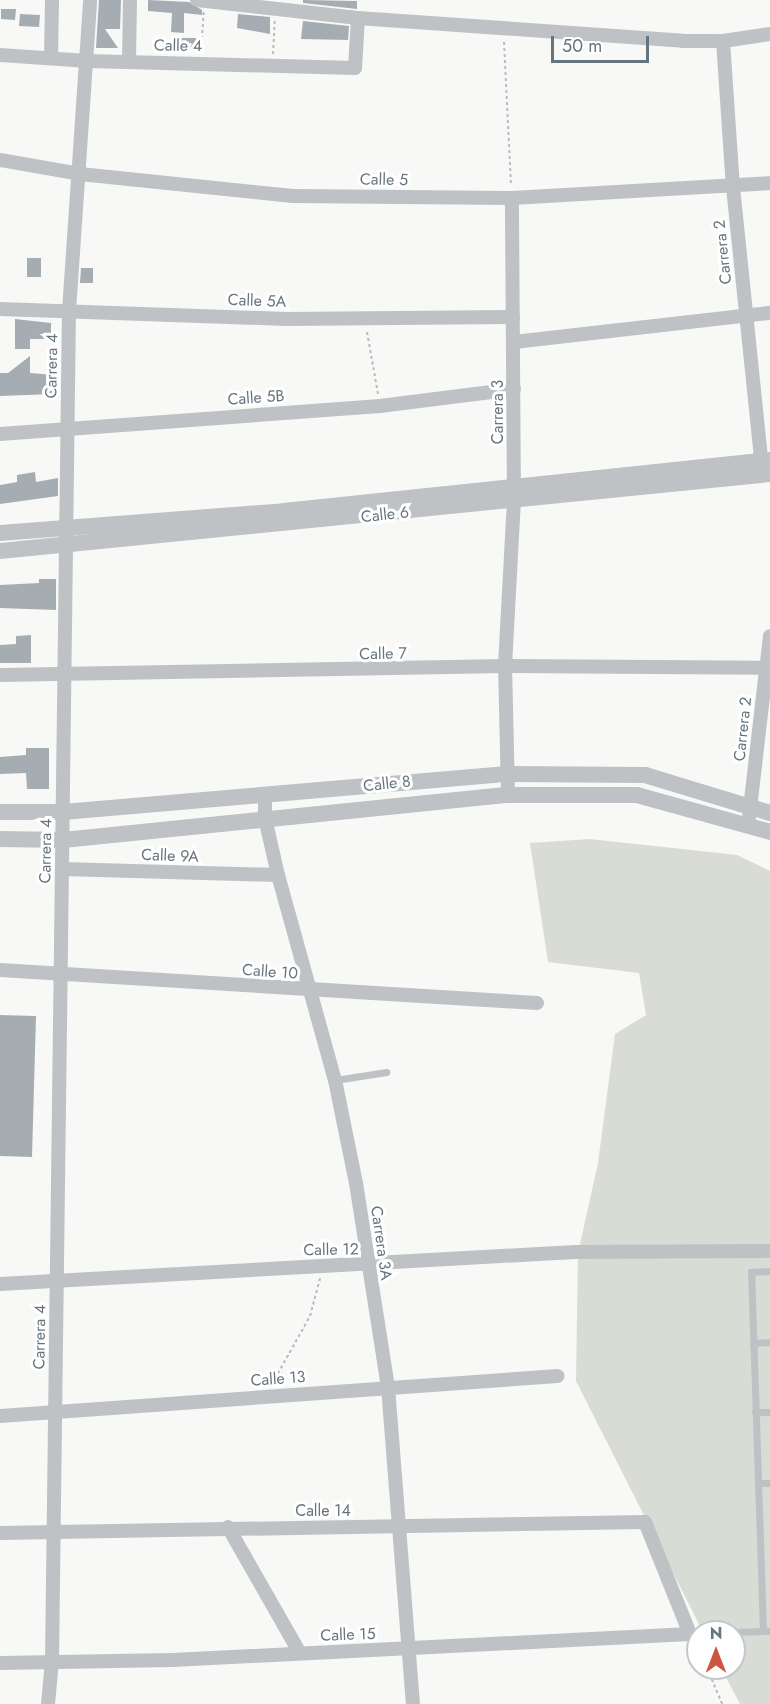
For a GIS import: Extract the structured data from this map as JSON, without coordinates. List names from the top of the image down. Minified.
{"streets":{"street":["Calle 4","Calle 5","Carrera 2","Calle 5A","Carrera 4","Calle 5B","Carrera 3","Calle 6","Calle 7","Calle 8","Calle 9A","Calle 10","Carrera 3A","Calle 12","Calle 13","Calle 14","Calle 15"]},"crossings":[["Calle 4","Carrera 4"],["Calle 5","Carrera 2"],["Calle 5","Carrera 4"],["Calle 5","Carrera 3"],["Carrera 2","Calle 6"],["Carrera 2","Calle 7"],["Carrera 2","Calle 8"],["Calle 5A","Carrera 4"],["Calle 5A","Carrera 3"],["Carrera 4","Calle 5B"],["Carrera 4","Calle 6"],["Carrera 4","Calle 7"],["Carrera 4","Calle 8"],["Carrera 4","Calle 9A"],["Carrera 4","Calle 10"],["Carrera 4","Calle 12"],["Carrera 4","Calle 13"],["Carrera 4","Calle 14"],["Carrera 4","Calle 15"],["Calle 5B","Carrera 3"],["Carrera 3","Calle 6"],["Carrera 3","Calle 7"],["Carrera 3","Calle 8"],["Calle 8","Carrera 3A"],["Calle 9A","Carrera 3A"],["Calle 10","Carrera 3A"],["Carrera 3A","Calle 12"],["Carrera 3A","Calle 13"],["Carrera 3A","Calle 14"],["Carrera 3A","Calle 15"]],"scale_bar":"50 m","north":"top"}
